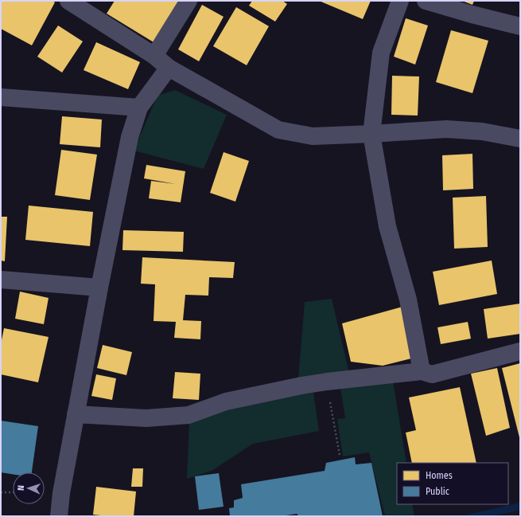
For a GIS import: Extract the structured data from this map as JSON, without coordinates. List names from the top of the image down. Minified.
{"legend":["Homes","Public"],"north":"left"}
